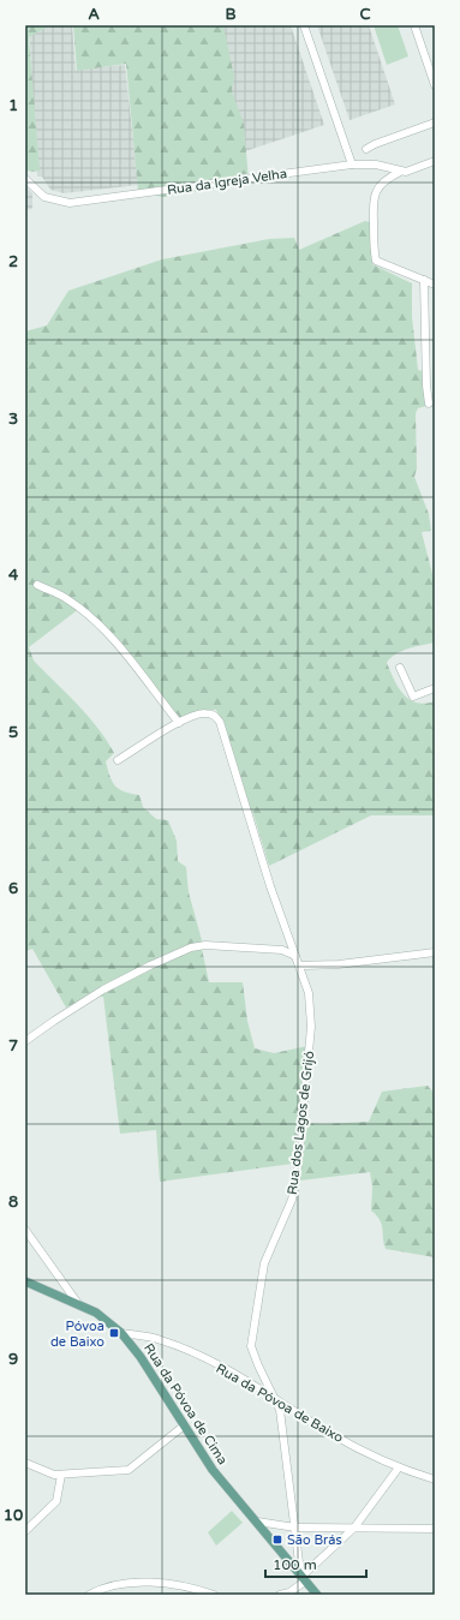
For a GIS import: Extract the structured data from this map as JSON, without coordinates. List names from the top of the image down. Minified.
{"streets":{"main road":["Rua da Póvoa de Cima"],"street":["Rua da Igreja Velha","Rua dos Lagos de Grijó","Rua da Póvoa de Baixo"]},"crossings":[["Rua dos Lagos de Grijó","Rua da Póvoa de Baixo"],["Rua dos Lagos de Grijó","Rua da Póvoa de Cima"],["Rua da Póvoa de Baixo","Rua da Póvoa de Cima"]],"places":{"transit":["Póvoa de Baixo","São Brás"]},"scale_bar":"100 m","grid":{"columns":["A","B","C"],"rows":["1","2","3","4","5","6","7","8","9","10"]}}
